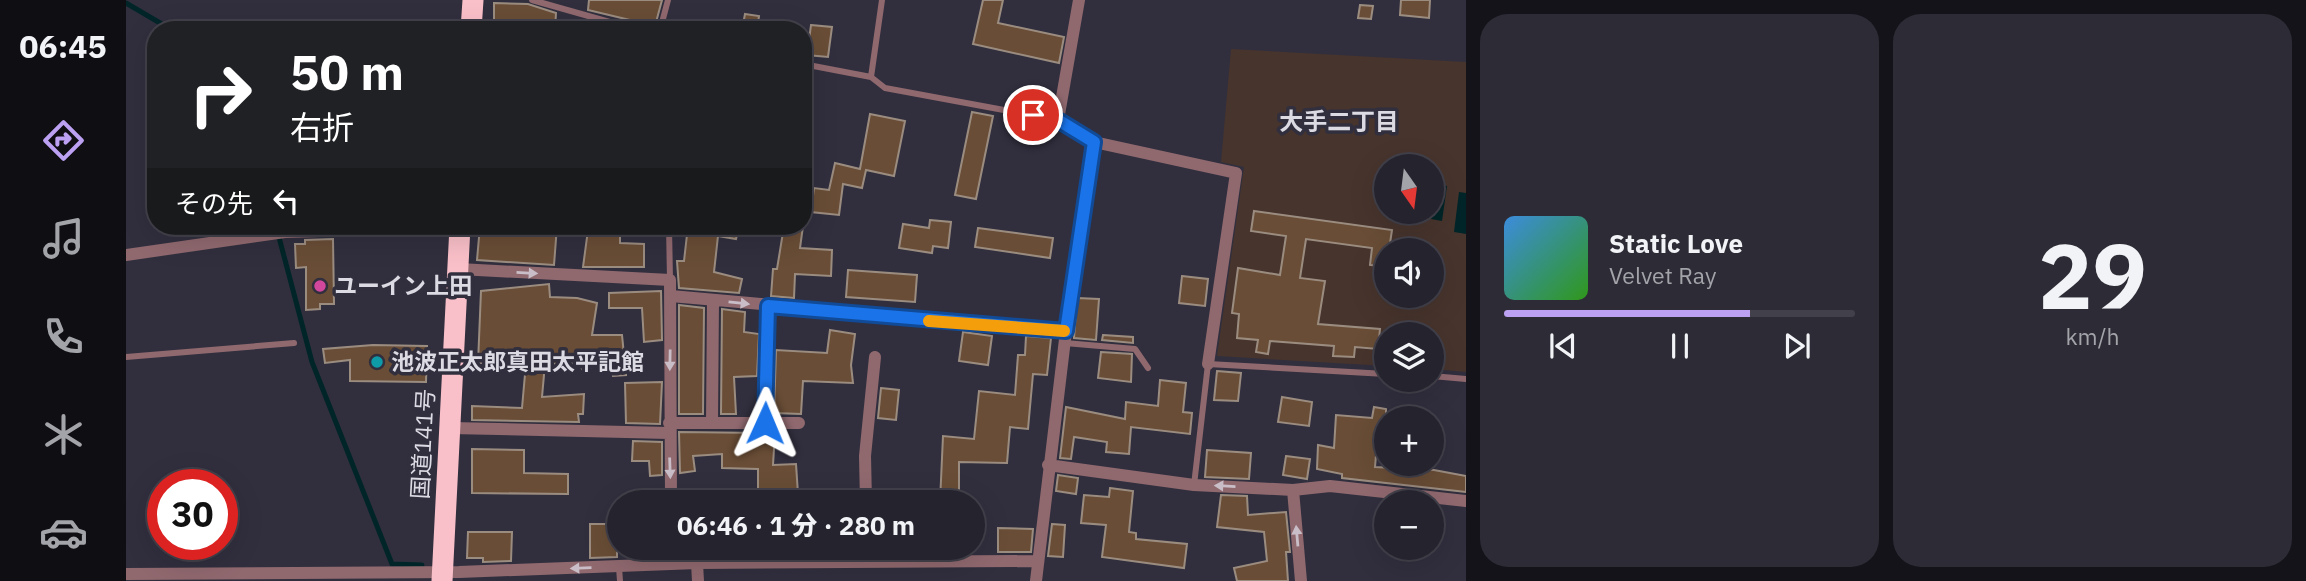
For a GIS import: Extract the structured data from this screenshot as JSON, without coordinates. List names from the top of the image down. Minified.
{"streets":{"highway":["国道141号"]},"districts":["大手二丁目"],"places":["ユーイン上田","池波正太郎真田太平記館"],"north":"bottom","page":{"tabs":"06:45","tile":["29","km/h"],"turn":["50 m","右折"],"map_buttons":["+","−"],"then":"その先","song":["Static Love","Velvet Ray"],"limit":"30","trip":"06:46 · 1 分 · 280 m"}}
